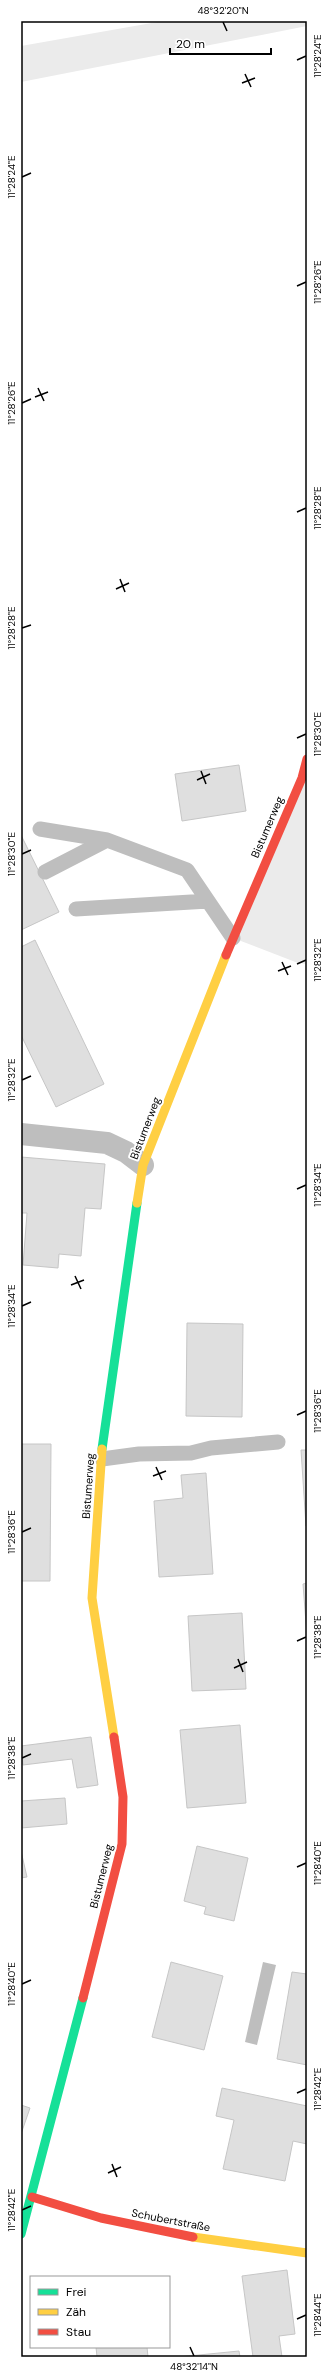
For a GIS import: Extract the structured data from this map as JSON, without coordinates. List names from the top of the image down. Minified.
{"streets":{"street":["Bistumerweg","Schubertstraße"]},"crossings":[["Bistumerweg","Schubertstraße"]],"legend":["Frei","Zäh","Stau"],"scale_bar":"20 m","coordinates":["48°32'20\"N","11°28'24\"E","11°28'26\"E","11°28'28\"E","11°28'30\"E","11°28'32\"E","11°28'34\"E","11°28'36\"E","11°28'38\"E","11°28'40\"E","11°28'42\"E","11°28'44\"E","48°32'14\"N"]}
